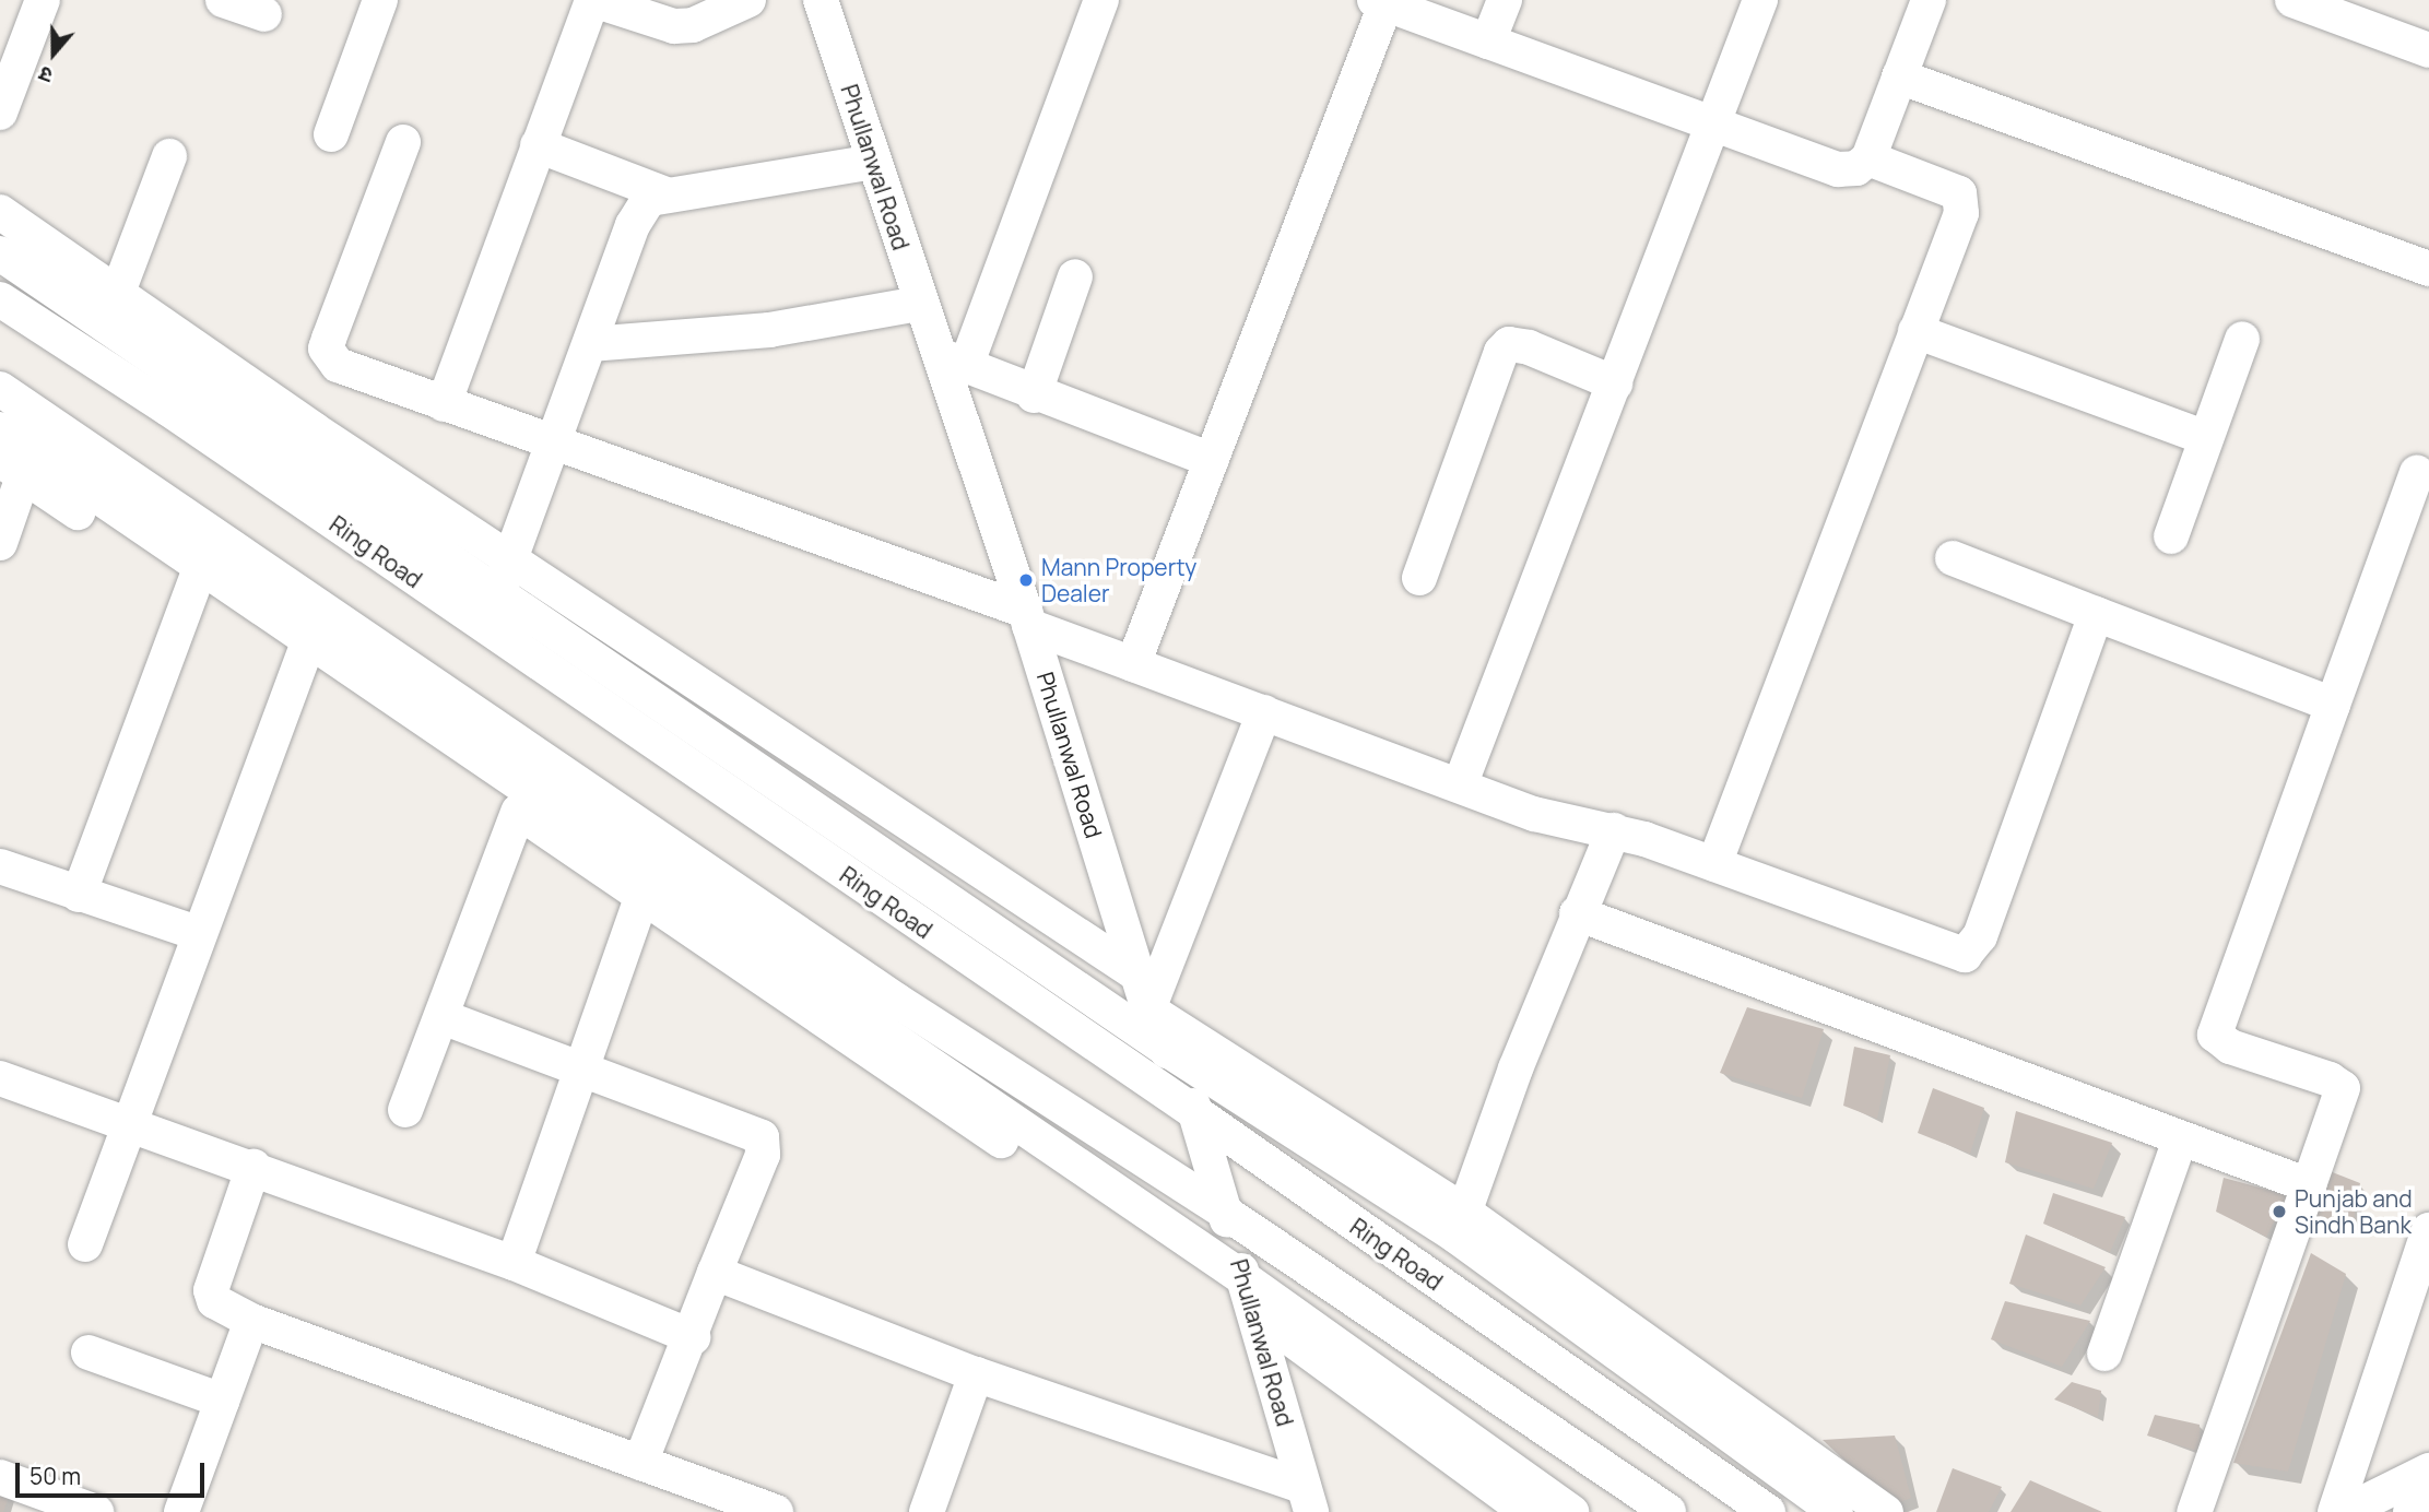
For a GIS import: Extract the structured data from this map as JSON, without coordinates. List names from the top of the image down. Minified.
{"streets":{"street":["Phullanwal Road","Ring Road"]},"crossings":[["Phullanwal Road","Ring Road"]],"places":["Mann Property Dealer","Punjab and Sindh Bank"],"scale_bar":"50 m","north":"bottom"}
